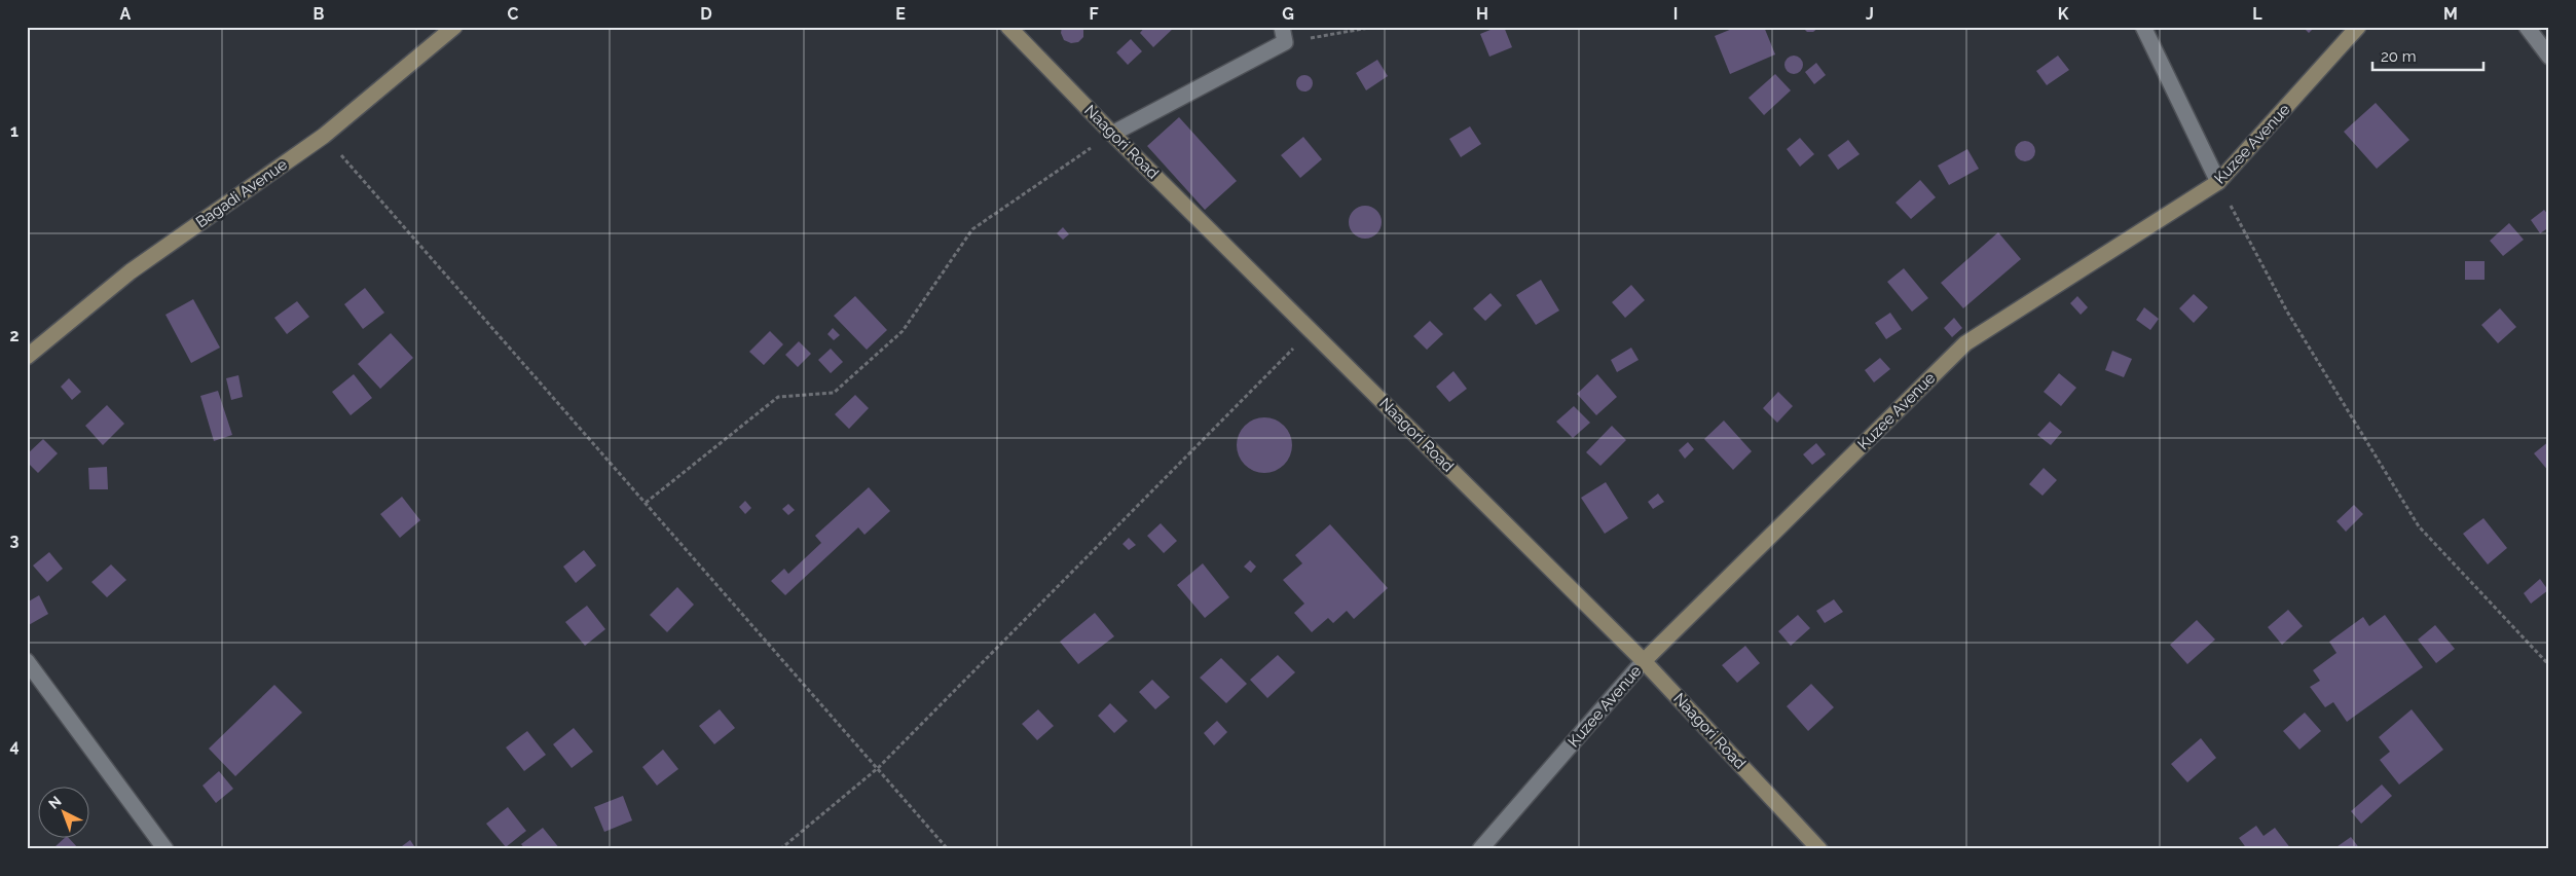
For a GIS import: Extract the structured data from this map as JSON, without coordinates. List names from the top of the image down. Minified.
{"streets":{"street":["Naagori Road","Kuzee Avenue","Bagadi Avenue"]},"crossings":[["Naagori Road","Kuzee Avenue"]],"scale_bar":"20 m","north":"top left","grid":{"columns":["A","B","C","D","E","F","G","H","I","J","K","L","M"],"rows":["1","2","3","4"]}}
